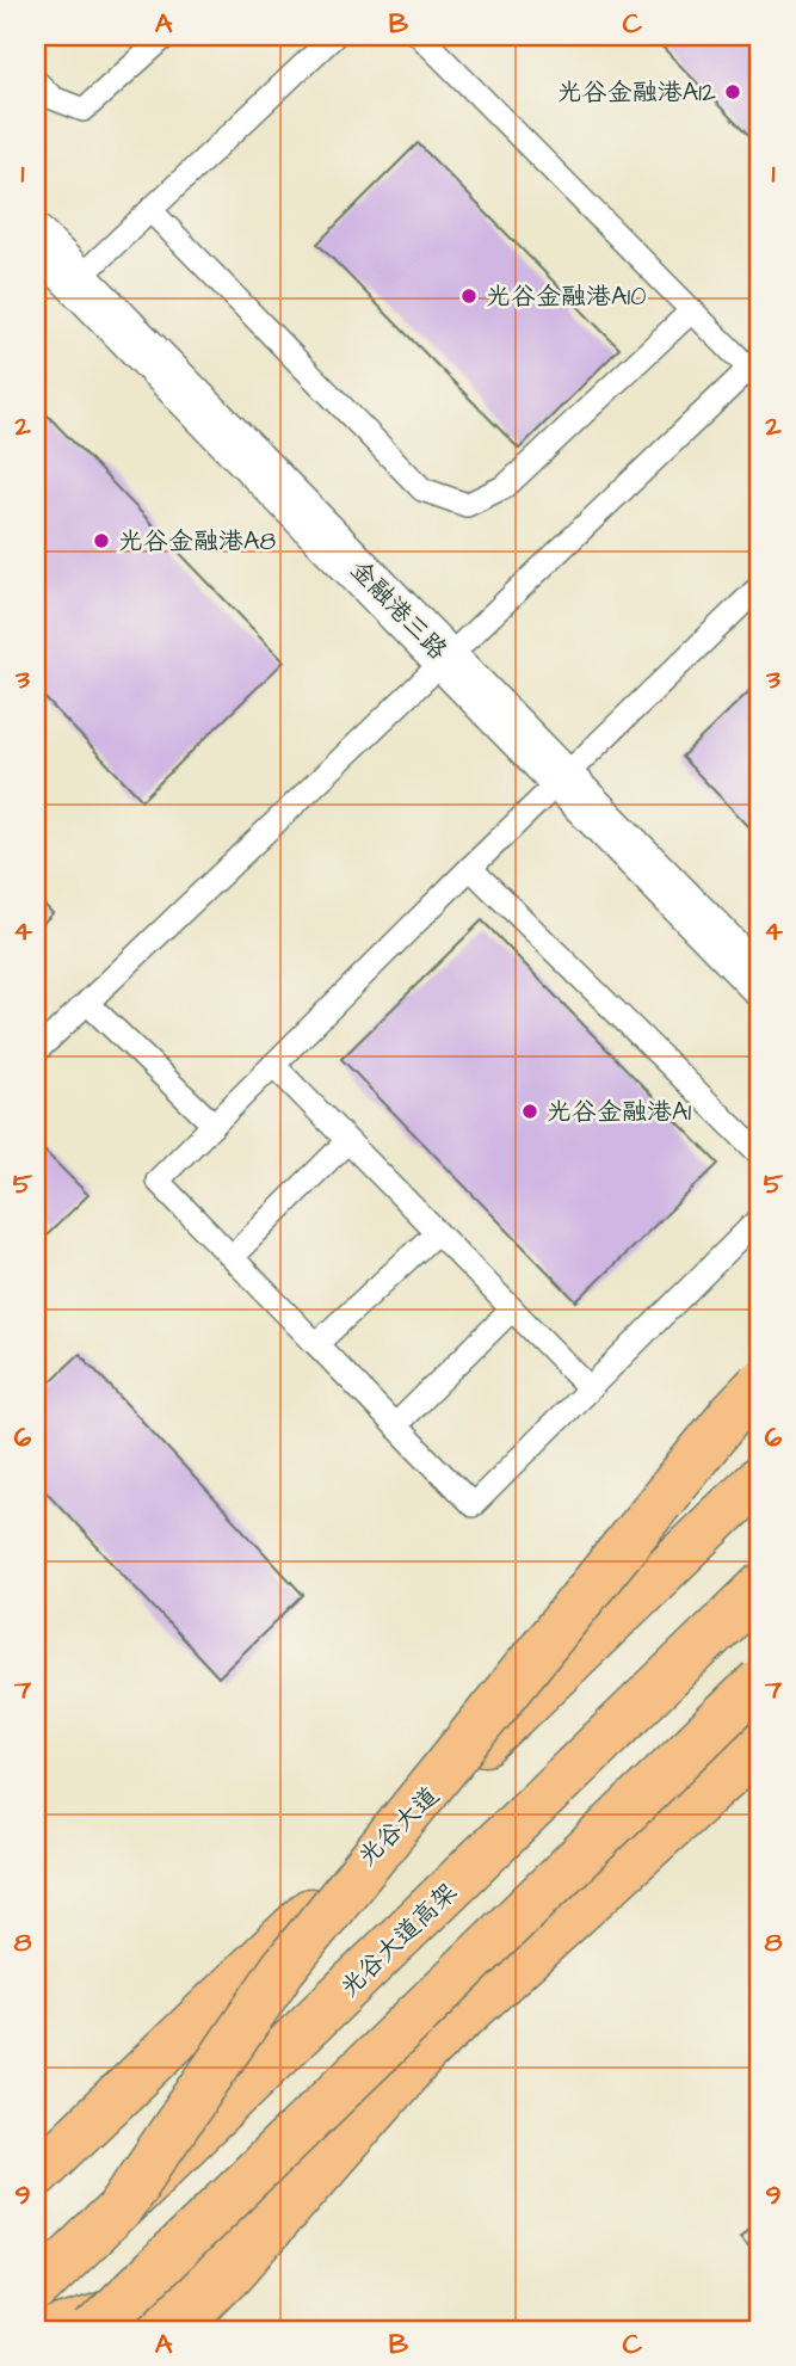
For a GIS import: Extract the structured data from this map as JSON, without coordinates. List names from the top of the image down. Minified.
{"streets":{"main road":["光谷大道","光谷大道高架"],"street":["金融港三路"]},"places":["光谷金融港A12","光谷金融港A10","光谷金融港A8","光谷金融港A1"],"grid":{"columns":["A","B","C"],"rows":["1","2","3","4","5","6","7","8","9"]}}
